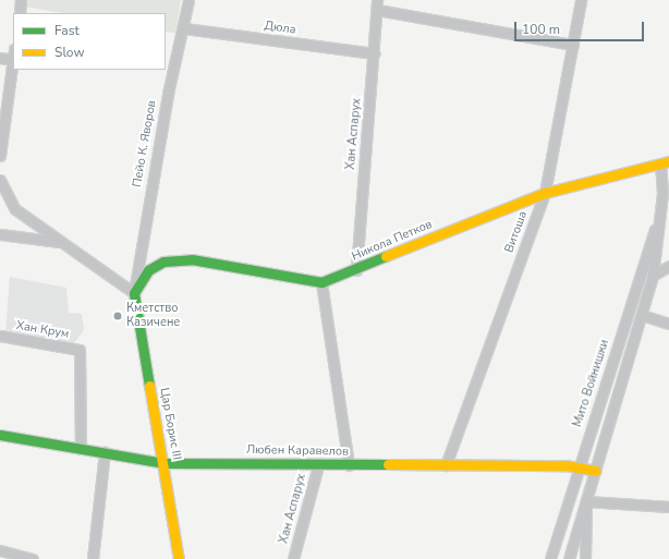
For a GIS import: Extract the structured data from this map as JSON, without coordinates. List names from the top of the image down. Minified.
{"streets":{"street":["Дюла","Хан Аспарух","Пейо К. Яворов","Витоша","Никола Петков","Хан Крум","Мито Войнишки","Цар Борис III","Любен Каравелов"]},"crossings":[["Дюла","Хан Аспарух"],["Дюла","Пейо К. Яворов"],["Хан Аспарух","Никола Петков"],["Хан Аспарух","Любен Каравелов"],["Пейо К. Яворов","Никола Петков"],["Пейо К. Яворов","Цар Борис III"],["Витоша","Никола Петков"],["Витоша","Любен Каравелов"],["Никола Петков","Мито Войнишки"],["Никола Петков","Цар Борис III"],["Хан Крум","Любен Каравелов"],["Мито Войнишки","Любен Каравелов"],["Цар Борис III","Любен Каравелов"]],"places":["Кметство Казичене"],"legend":["Fast","Slow"],"scale_bar":"100 m"}
